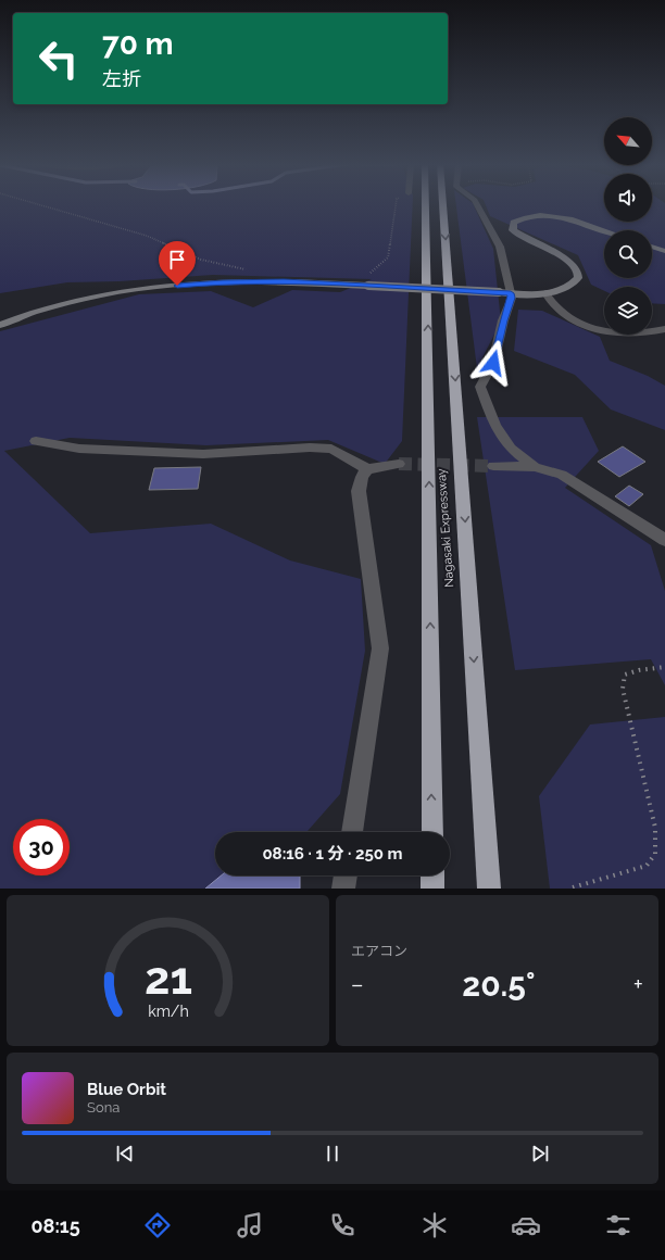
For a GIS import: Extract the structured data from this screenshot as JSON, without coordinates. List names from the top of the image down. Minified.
{"streets":{"highway":["Nagasaki Expressway"]},"north":"top left","page":{"turn":["70 m","左折"],"limit":"30","trip":"08:16 · 1 分 · 250 m","tile":"エアコン","heat":["−","20.5°","+"],"song":["Blue Orbit","Sona"],"tabs":"08:15","gauge":["21","km/h"]}}
